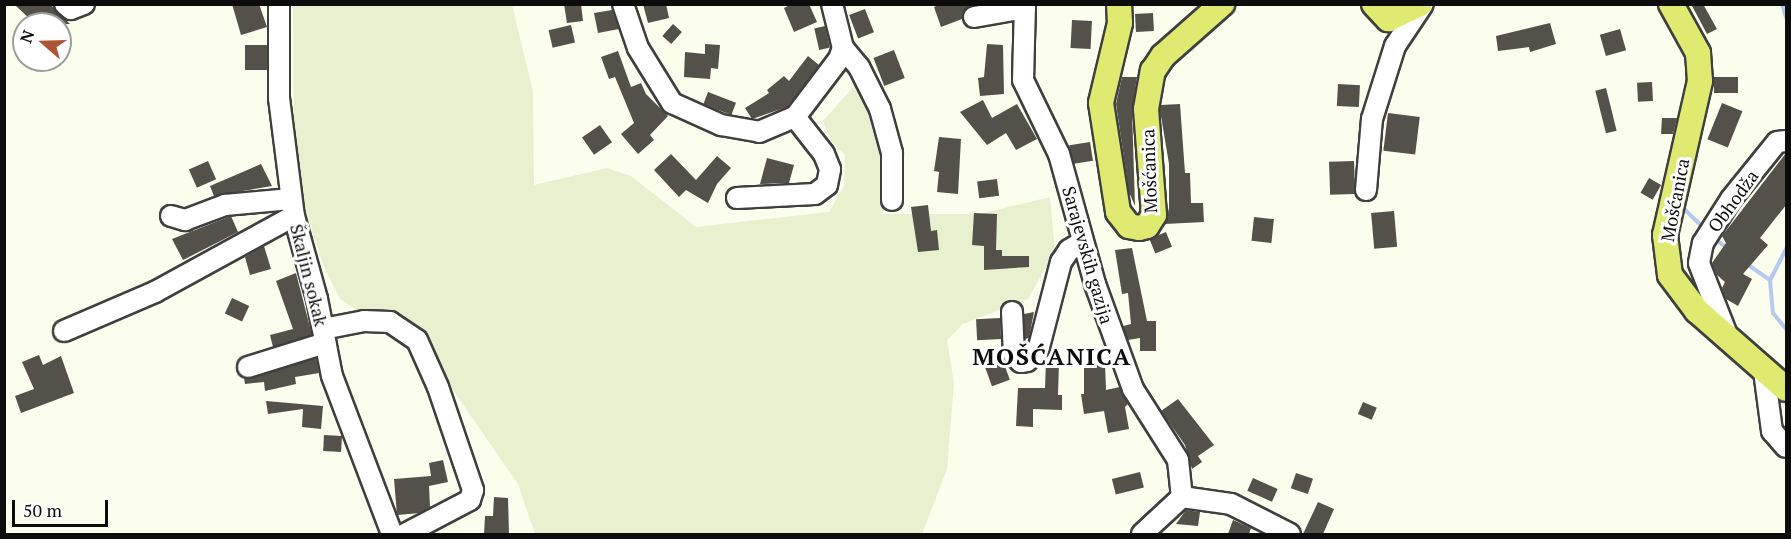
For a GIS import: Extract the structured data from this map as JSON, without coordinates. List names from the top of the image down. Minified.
{"streets":{"main road":["Mošćanica"],"street":["Obhodža","Sarajevskih gazija","Škaljin sokak"]},"crossings":[["Mošćanica","Obhodža"]],"districts":["MOŠĆANICA"],"scale_bar":"50 m","north":"left"}
